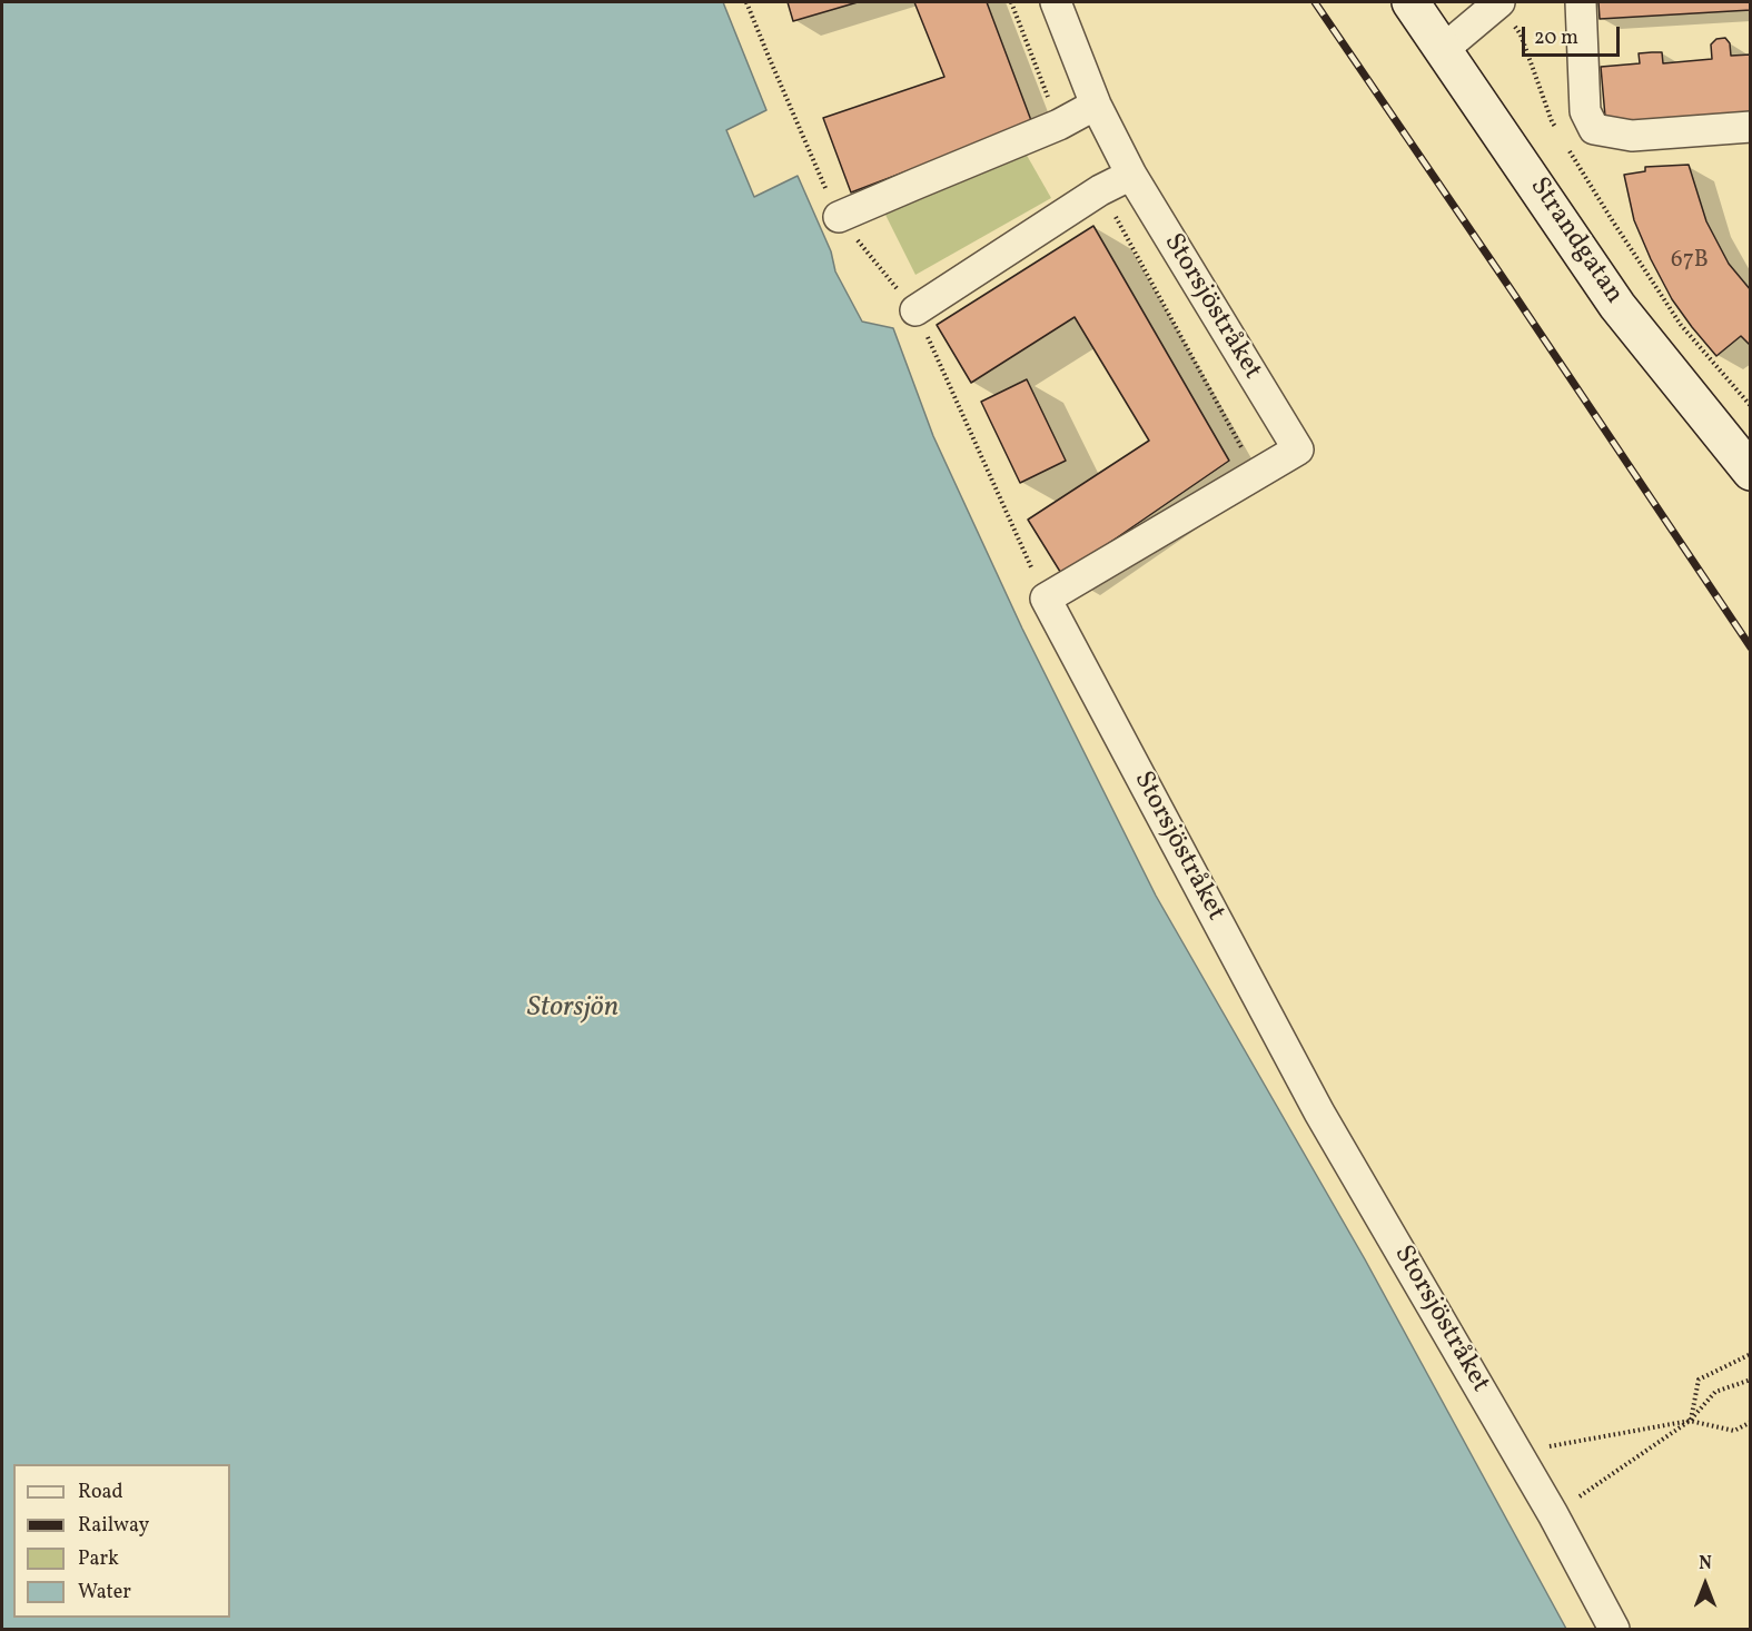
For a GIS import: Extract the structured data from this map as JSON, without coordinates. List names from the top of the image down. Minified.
{"streets":{"main road":["Strandgatan"],"street":["Storsjöstråket"]},"water":["Storsjön"],"house_numbers":["67B"],"legend":["Road","Railway","Park","Water"],"scale_bar":"20 m","north":"top"}
